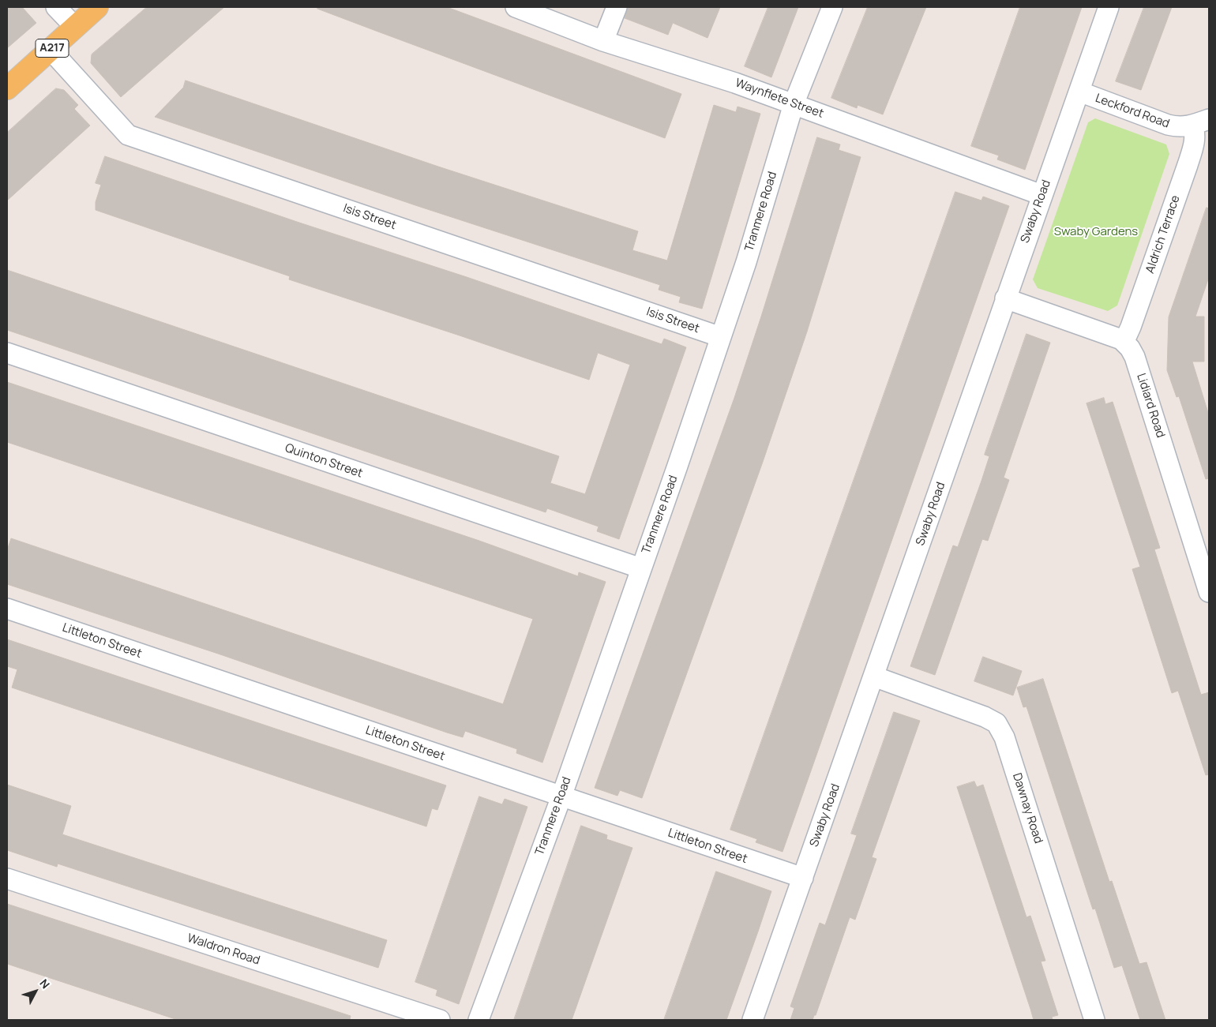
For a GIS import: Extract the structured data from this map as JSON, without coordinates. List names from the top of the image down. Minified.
{"streets":{"main road":["A217"],"street":["Waynflete Street","Leckford Road","Tranmere Road","Swaby Road","Isis Street","Aldrich Terrace","Lidiard Road","Quinton Street","Littleton Street","Dawnay Road","Waldron Road"]},"crossings":[["A217","Isis Street"],["Waynflete Street","Tranmere Road"],["Waynflete Street","Swaby Road"],["Leckford Road","Swaby Road"],["Leckford Road","Aldrich Terrace"],["Tranmere Road","Isis Street"],["Tranmere Road","Quinton Street"],["Tranmere Road","Littleton Street"],["Swaby Road","Littleton Street"],["Swaby Road","Dawnay Road"],["Aldrich Terrace","Lidiard Road"]],"parks":["Swaby Gardens"],"north":"top right"}
